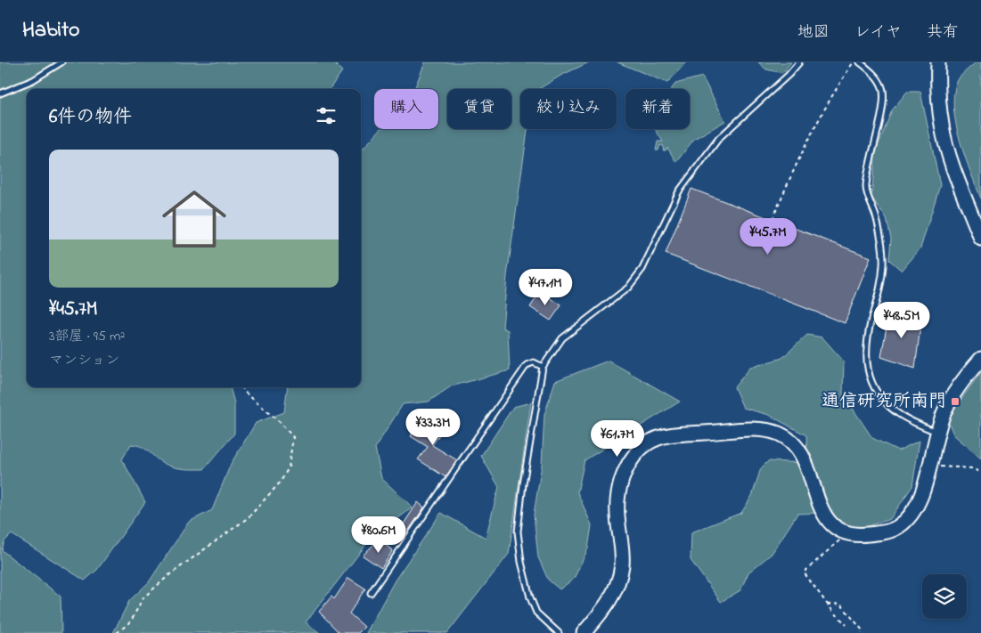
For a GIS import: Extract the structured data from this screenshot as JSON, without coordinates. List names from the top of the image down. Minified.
{"places":{"transit":["通信研究所南門"]},"page":{"header":"Habito","nav":["地図","レイヤ","共有"],"chip":["購入","賃貸","絞り込み","新着"],"heading":"6件の物件","list":[{"name":"¥45.7M","note":"3部屋 · 95 m² · マンション"}],"price":["¥45.7M","¥47.1M","¥48.5M","¥33.3M","¥61.7M","¥80.6M"]}}
